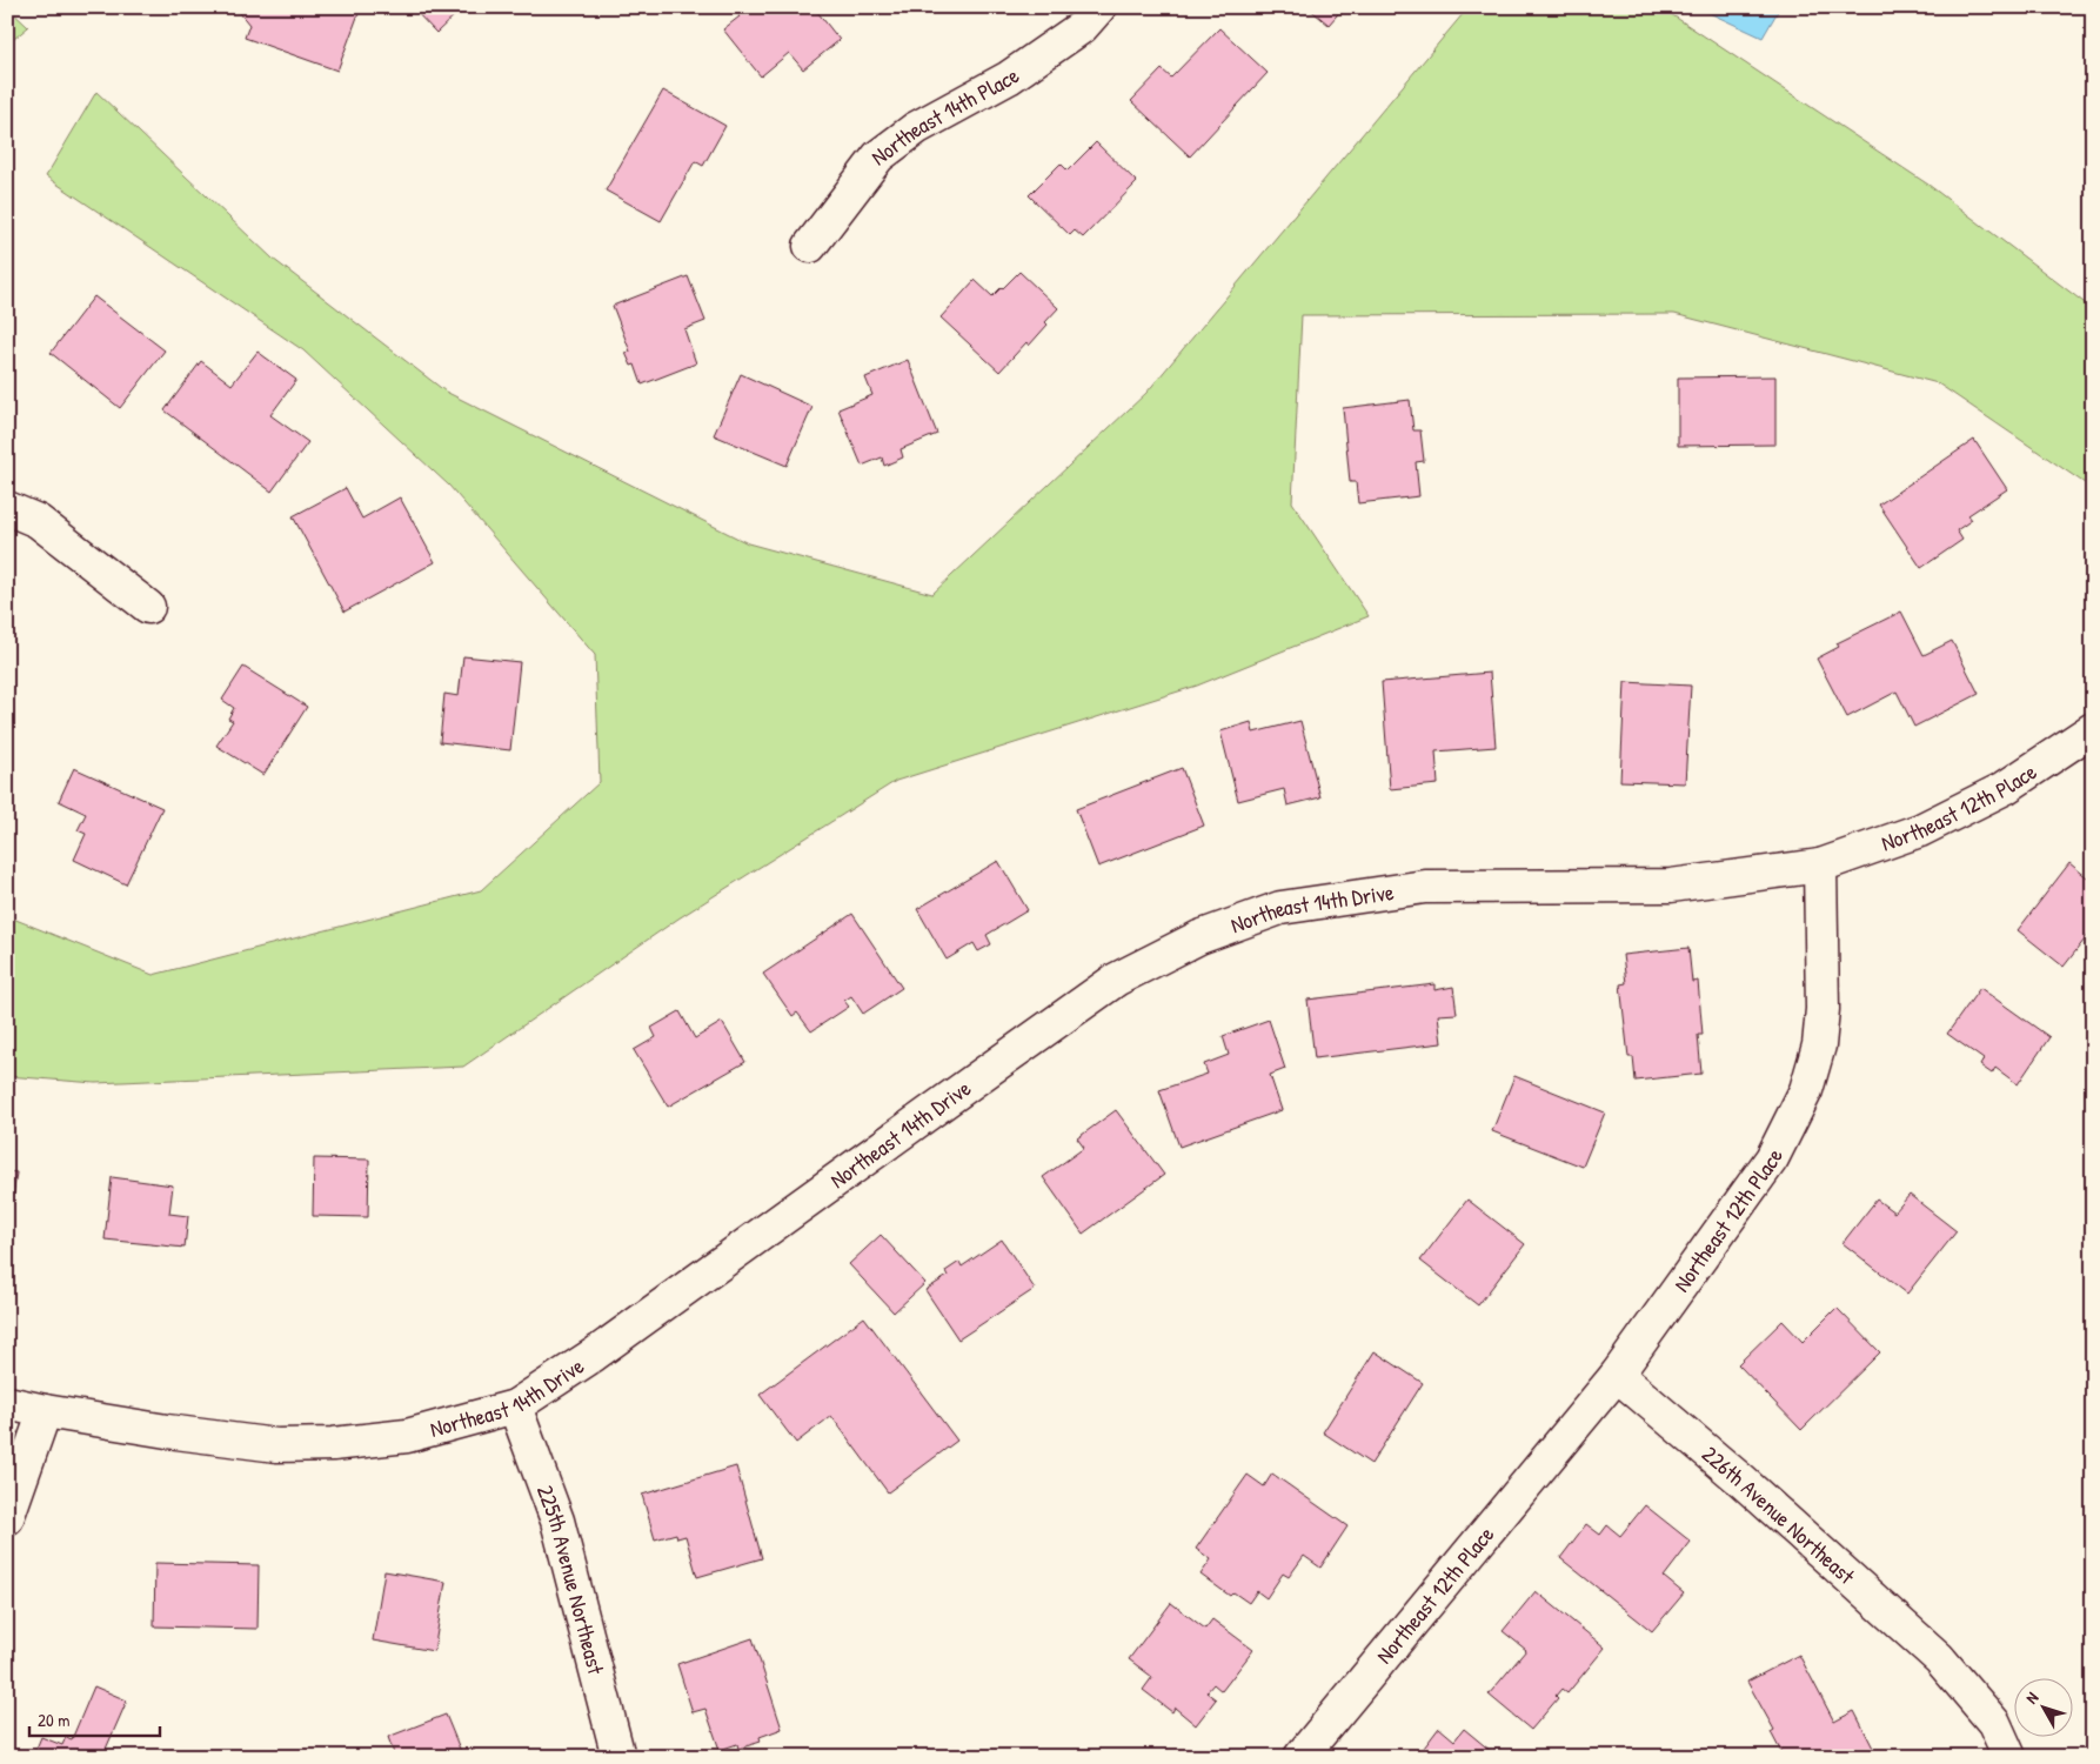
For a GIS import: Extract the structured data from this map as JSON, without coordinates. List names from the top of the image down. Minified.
{"streets":{"street":["Northeast 14th Place","Northeast 12th Place","Northeast 14th Drive","226th Avenue Northeast","225th Avenue Northeast"]},"crossings":[["Northeast 12th Place","Northeast 14th Drive"],["Northeast 12th Place","226th Avenue Northeast"],["Northeast 14th Drive","225th Avenue Northeast"]],"scale_bar":"20 m","north":"top left"}
